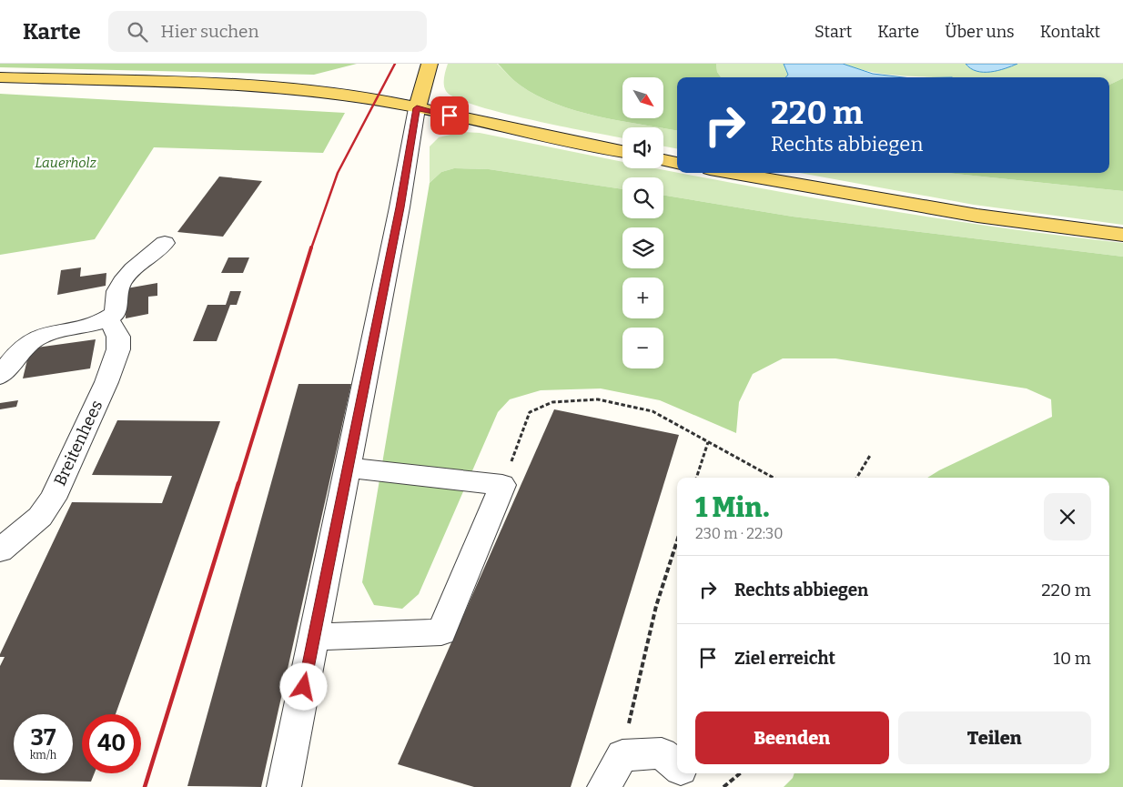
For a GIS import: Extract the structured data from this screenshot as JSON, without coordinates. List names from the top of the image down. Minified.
{"streets":{"street":["Breitenhees"]},"parks":["Lauerholz"],"north":"bottom right","page":{"header":"Karte","search":"Hier suchen","nav":["Start","Karte","Über uns","Kontakt"],"map_buttons":["+","−"],"turn":["220 m","Rechts abbiegen"],"heading":["1 Min.","230 m · 22:30"],"list":[{"name":"Rechts abbiegen","value":"220 m"},{"name":"Ziel erreicht","value":"10 m"}],"buttons":["Beenden","Teilen"],"speed":"37 km/h","limit":"40"}}
